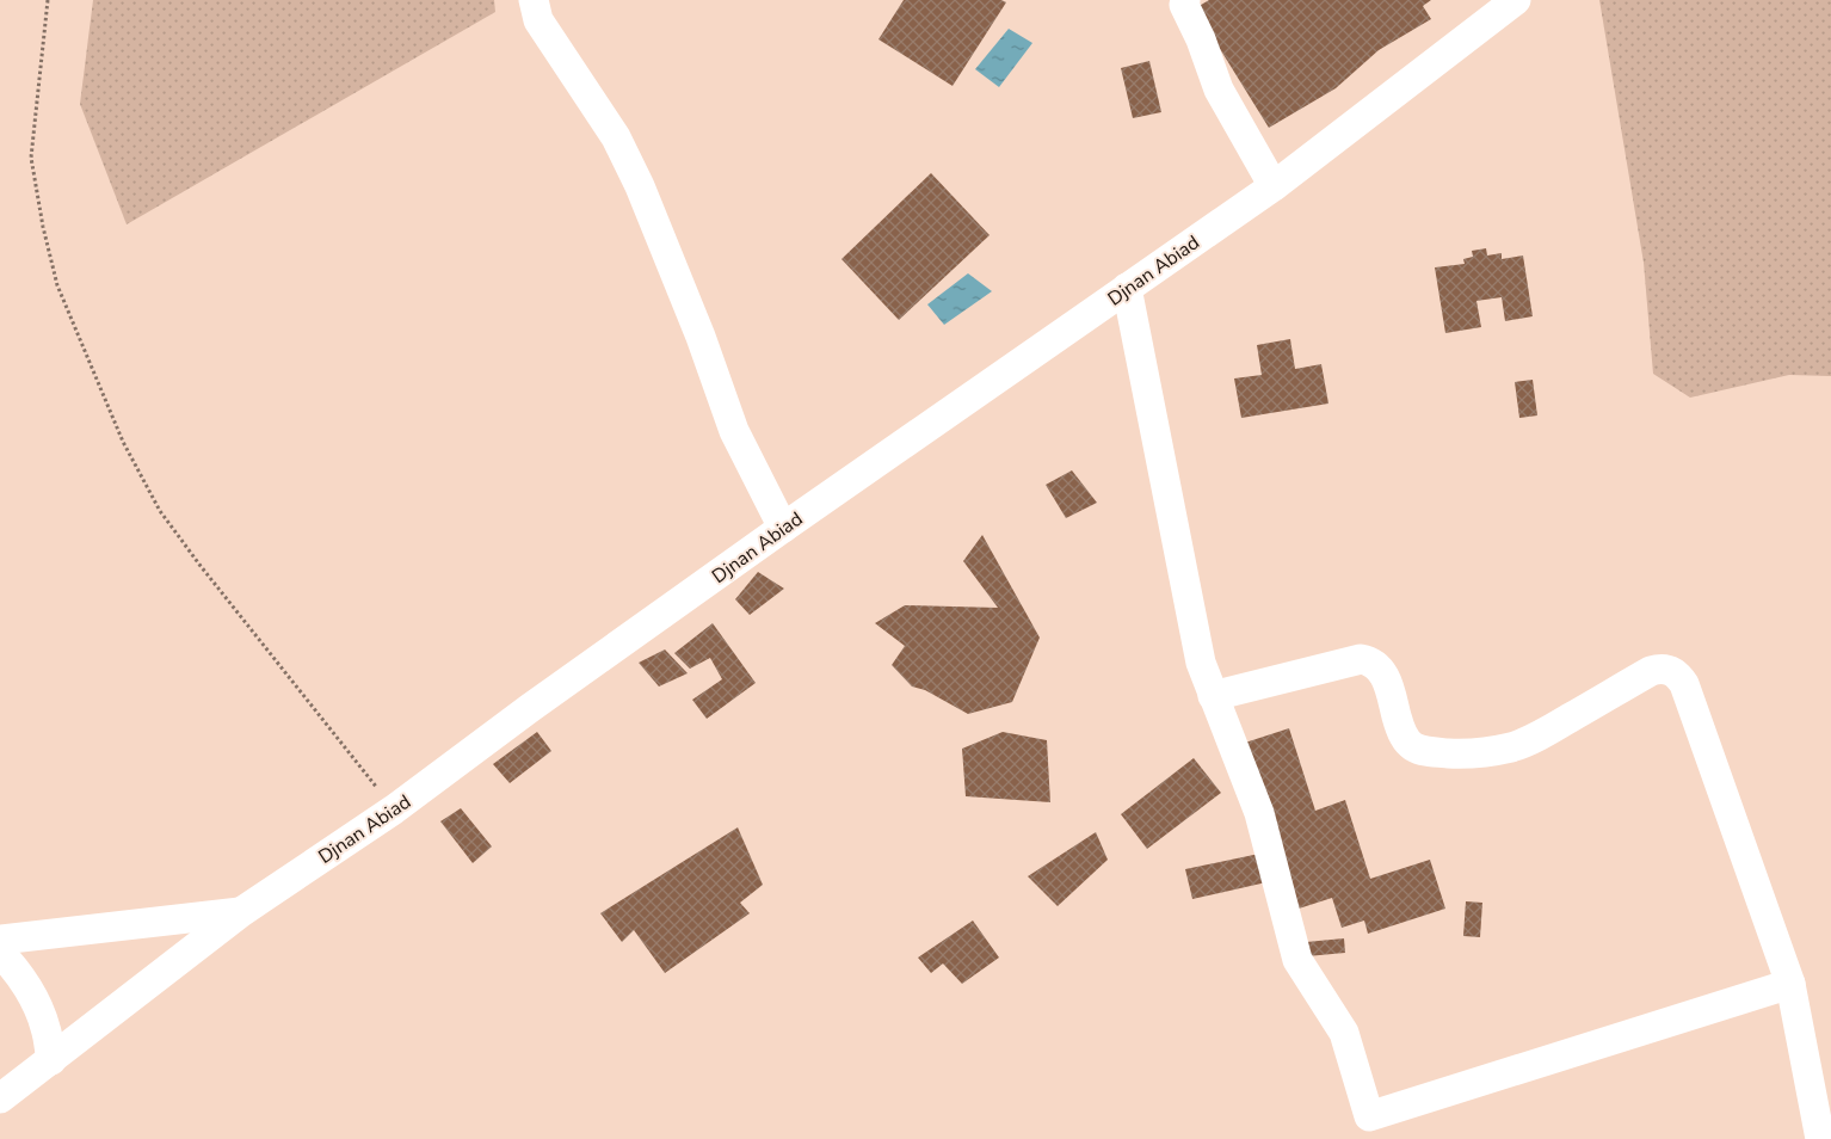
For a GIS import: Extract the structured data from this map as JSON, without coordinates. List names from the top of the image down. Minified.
{"streets":{"street":["Djnan Abiad"]}}
